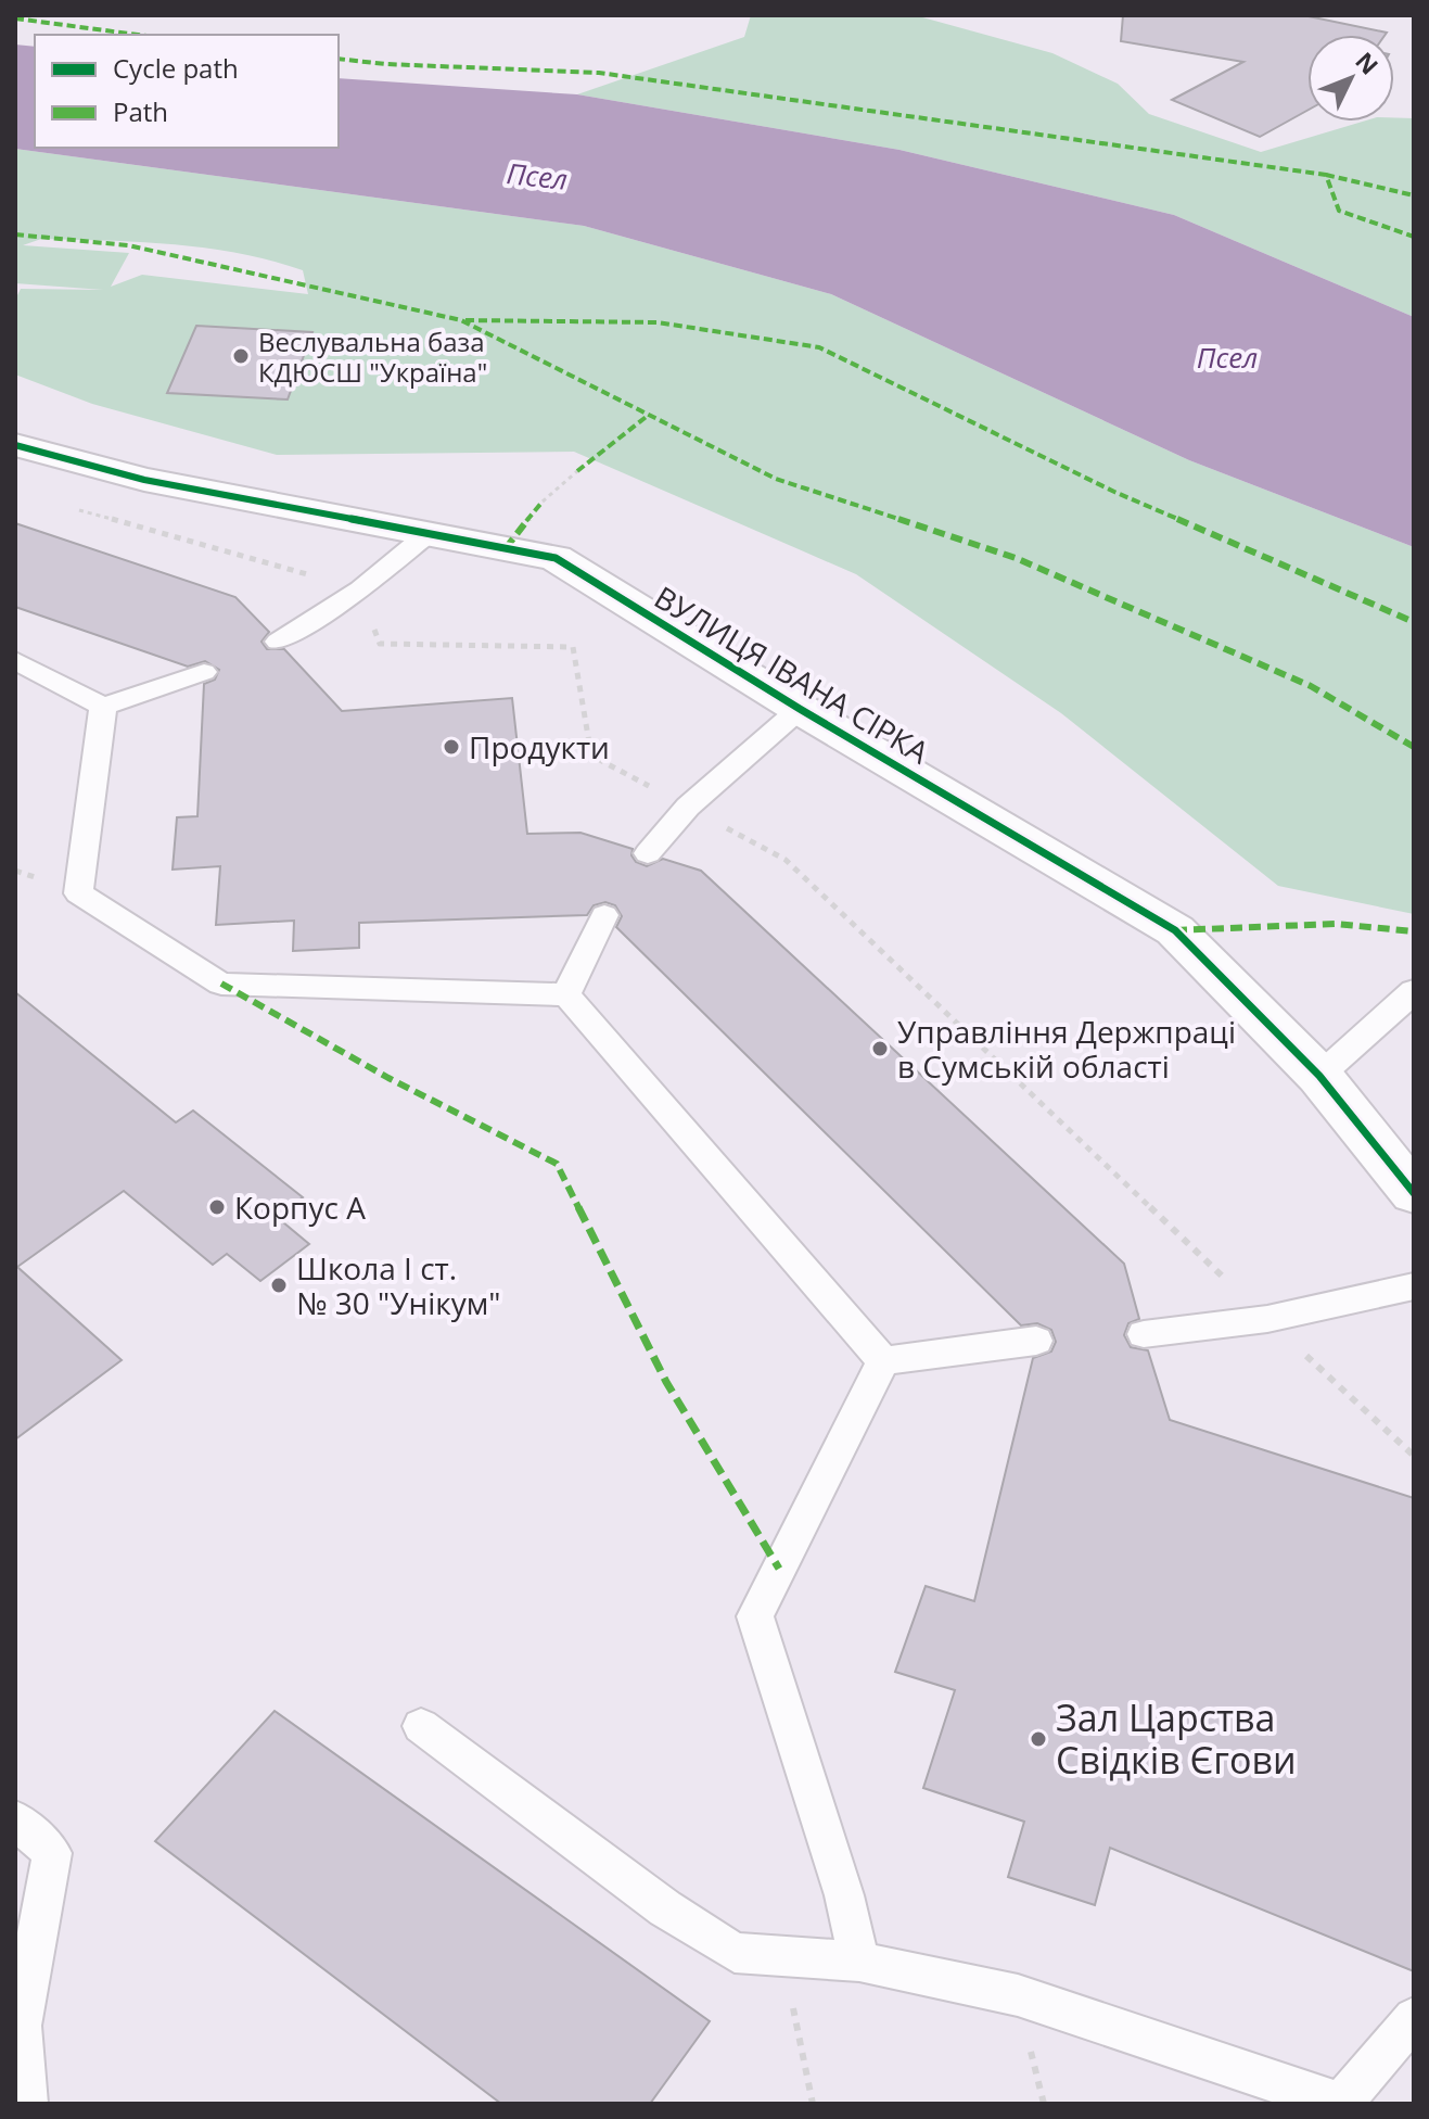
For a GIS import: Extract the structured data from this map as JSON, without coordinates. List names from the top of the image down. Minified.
{"streets":{"street":["ВУЛИЦЯ ІВАНА СІРКА"]},"water":["Псел"],"places":["Веслувальна база КДЮСШ \"Україна\"","Продукти","Управління Держпраці в Сумській області","Корпус А","Школа І ст. № 30 \"Унікум\"","Зал Царства Свідків Єгови"],"legend":["Cycle path","Path"],"north":"top right"}
